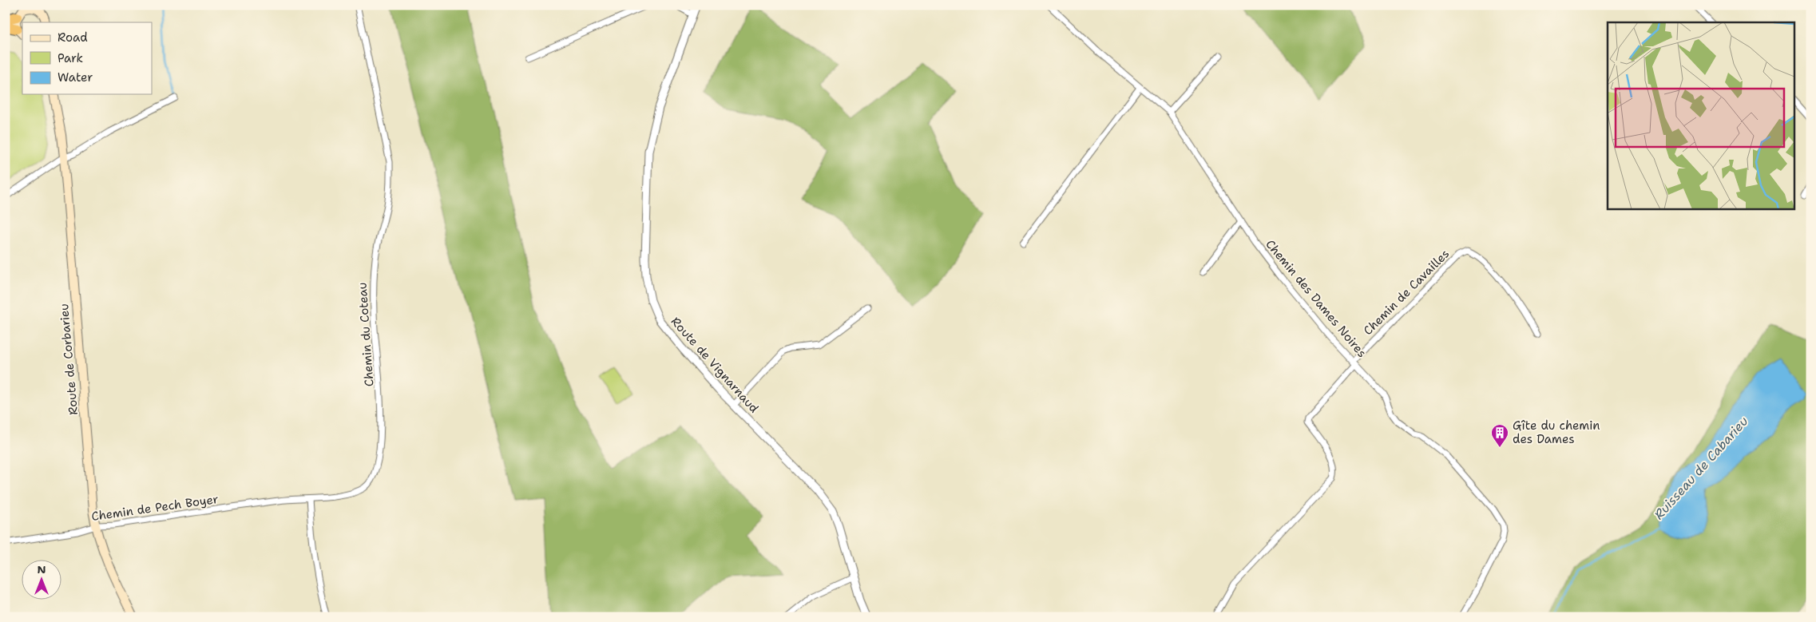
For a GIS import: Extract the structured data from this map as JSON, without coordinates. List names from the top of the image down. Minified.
{"streets":{"main road":["Route de Corbarieu"],"street":["Chemin de Cavailles","Chemin des Dames Noires","Chemin du Coteau","Route de Vignarnaud","Chemin de Pech Boyer"]},"crossings":[["Chemin de Cavailles","Chemin des Dames Noires"],["Chemin du Coteau","Chemin de Pech Boyer"],["Route de Corbarieu","Chemin de Pech Boyer"]],"water":["Ruisseau de Cabarieu"],"places":{"building":["Gîte du chemin des Dames"]},"legend":["Road","Park","Water"],"north":"top"}
